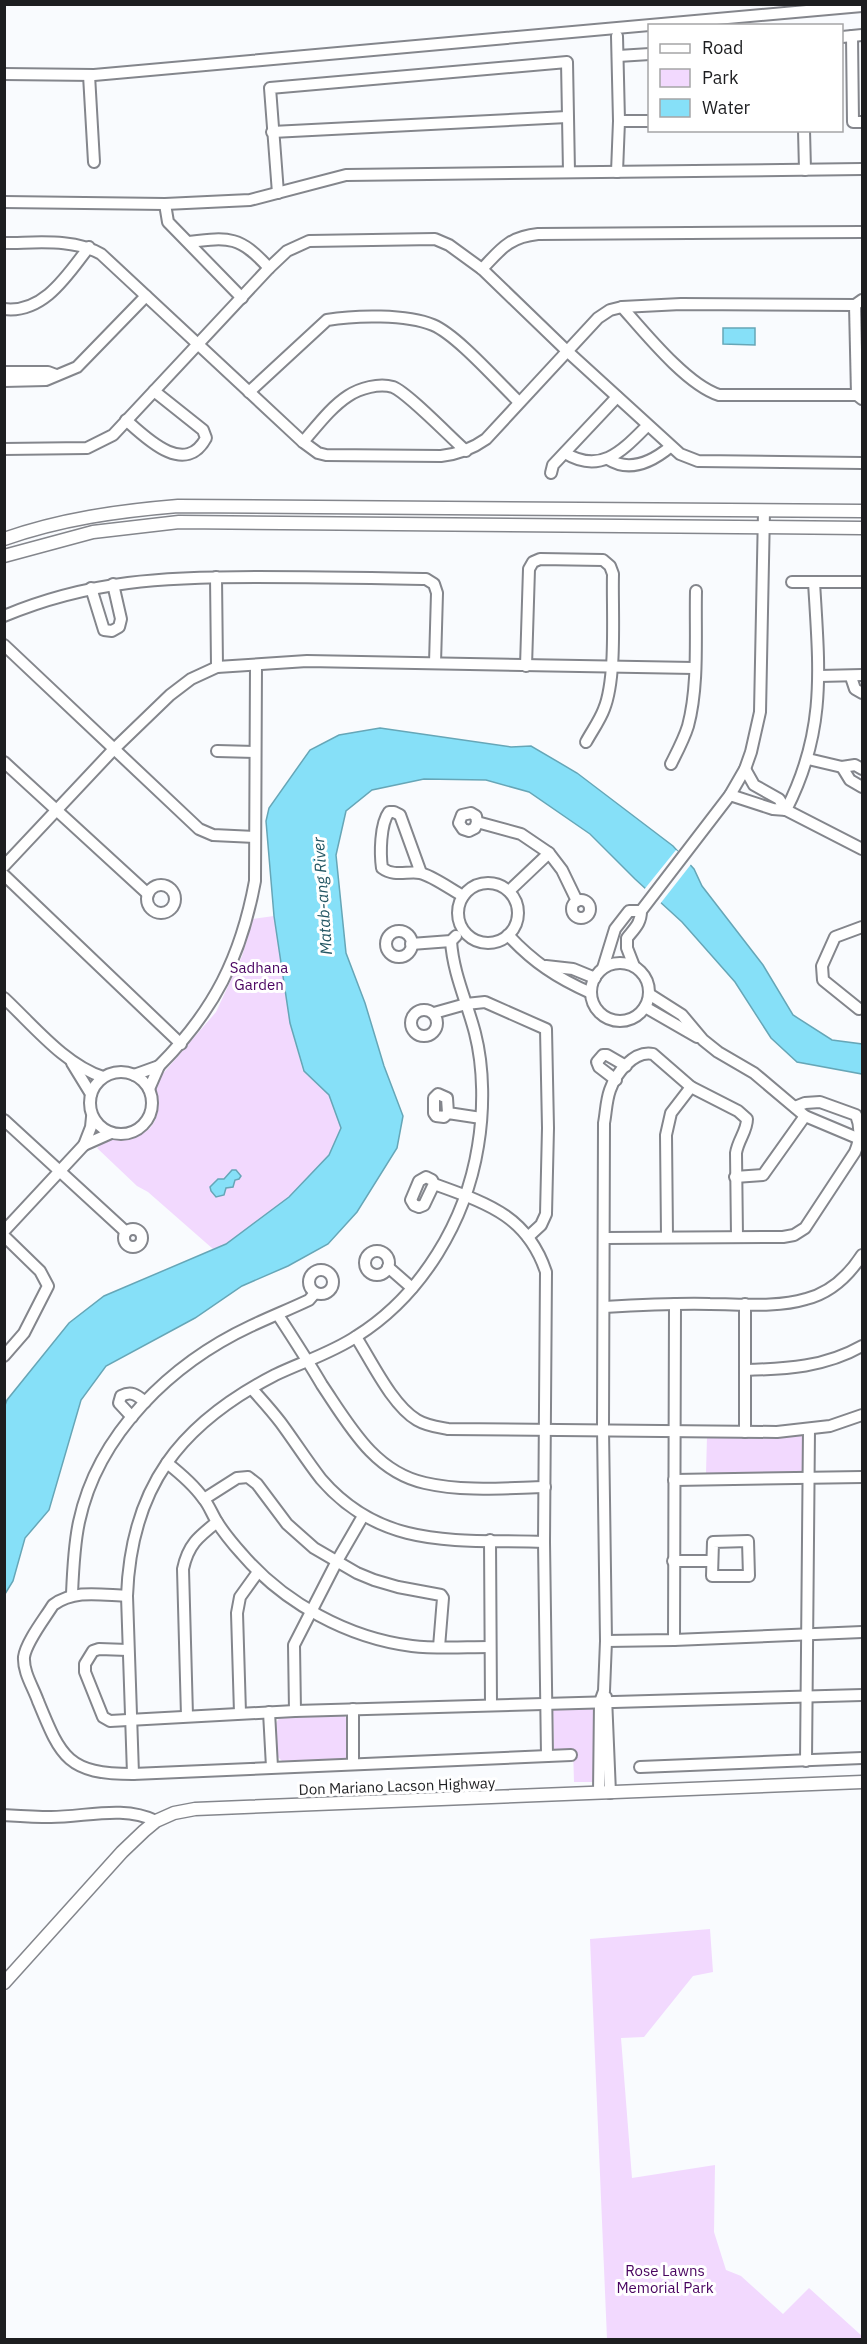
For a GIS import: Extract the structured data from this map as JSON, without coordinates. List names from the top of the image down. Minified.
{"streets":{"street":["Don Mariano Lacson Highway"]},"water":["Matab-ang River"],"parks":["Sadhana Garden","Rose Lawns Memorial Park"],"legend":["Road","Park","Water"]}
